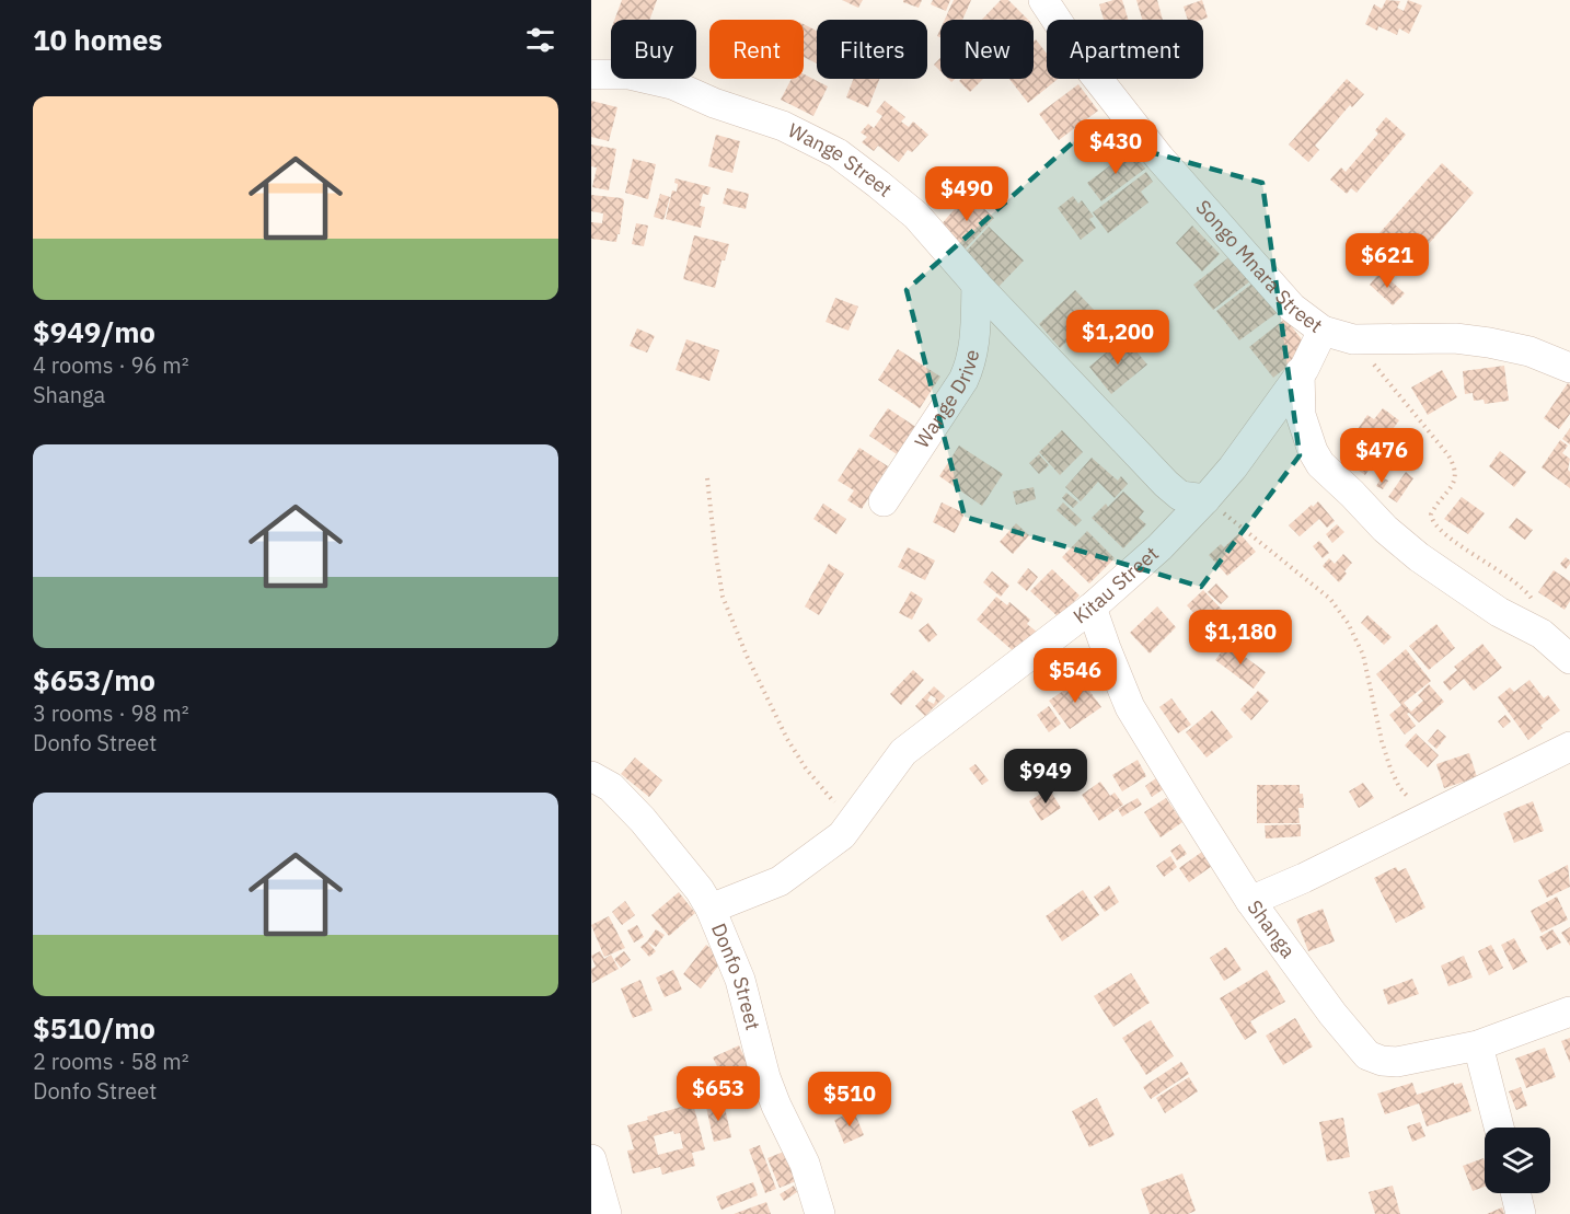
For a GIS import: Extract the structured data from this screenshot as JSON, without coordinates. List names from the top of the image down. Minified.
{"streets":{"street":["Wange Street","Songo Mnara Street","Wange Drive","Kitau Street","Shanga","Donfo Street"]},"crossings":[["Wange Street","Wange Drive"],["Wange Street","Kitau Street"],["Songo Mnara Street","Kitau Street"],["Kitau Street","Shanga"],["Kitau Street","Donfo Street"]],"page":{"heading":"10 homes","chip":["Buy","Rent","Filters","New","Apartment"],"list":[{"name":"$949/mo","note":"4 rooms · 96 m² · Shanga"},{"name":"$653/mo","note":"3 rooms · 98 m² · Donfo Street"},{"name":"$510/mo","note":"2 rooms · 58 m² · Donfo Street"}],"price":["$430","$490","$621","$1,200","$476","$1,180","$546","$949","$653","$510"]}}
